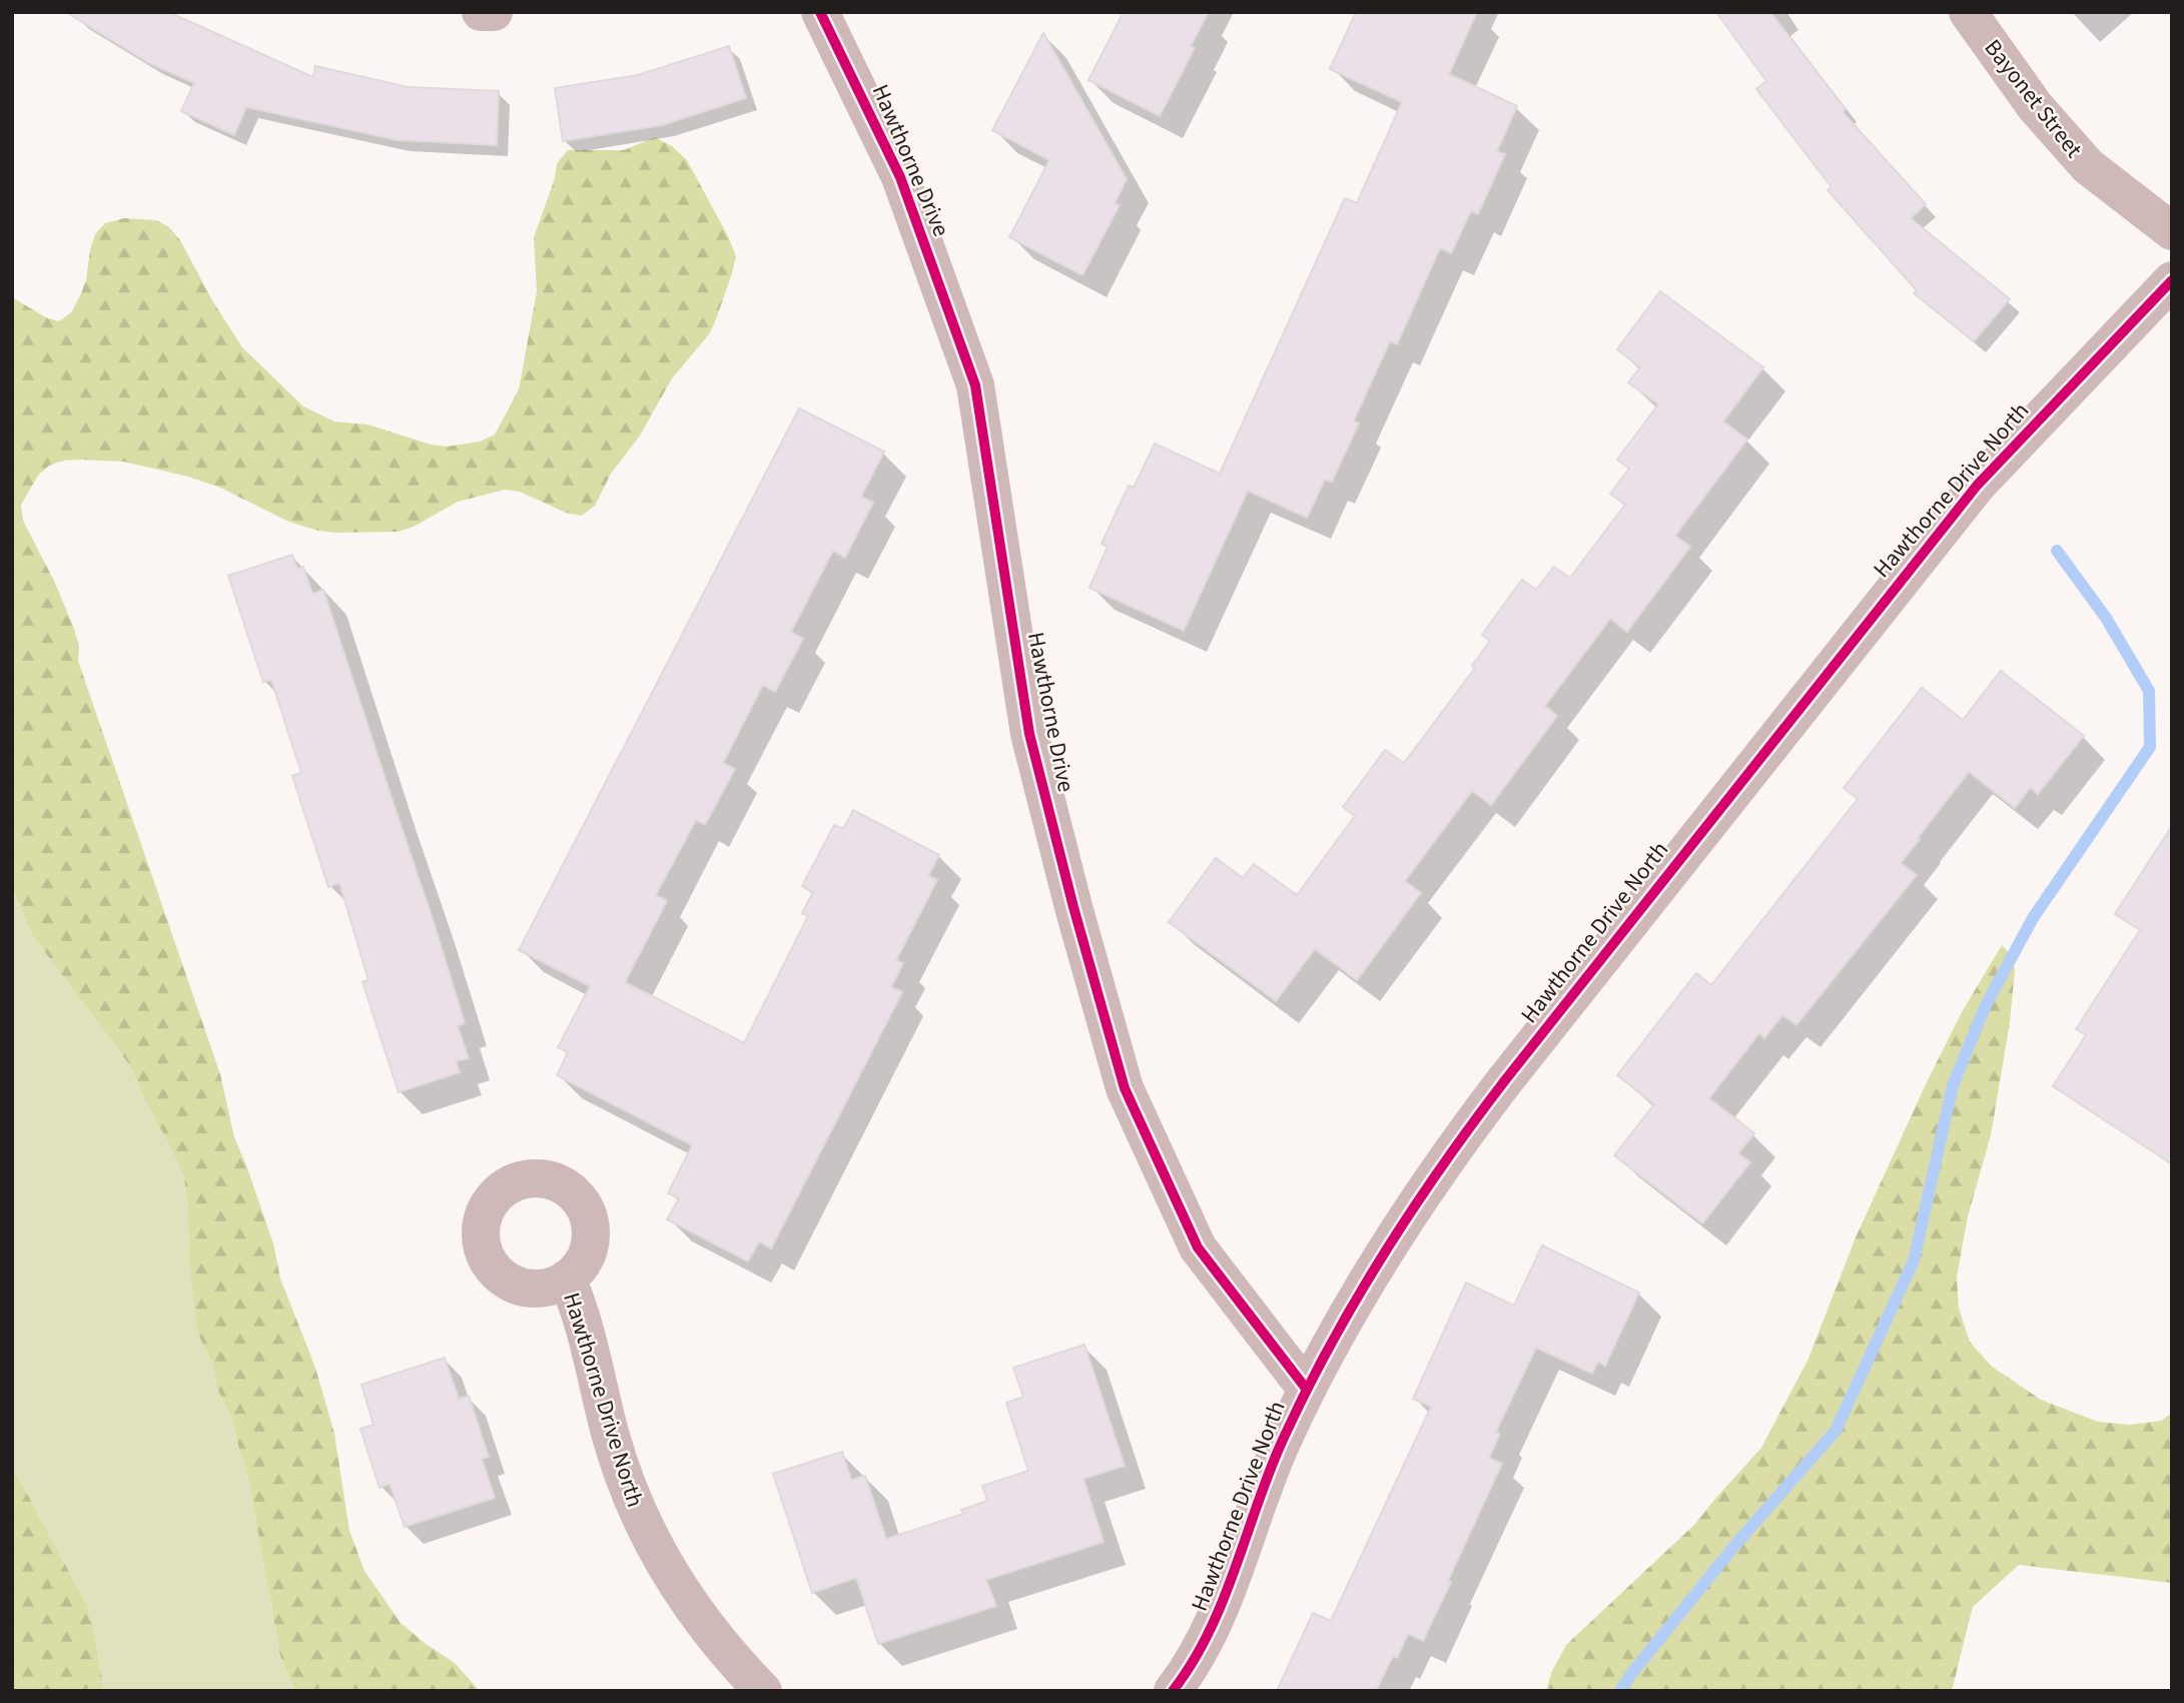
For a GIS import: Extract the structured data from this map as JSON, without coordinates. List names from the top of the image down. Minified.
{"streets":{"street":["Bayonet Street","Hawthorne Drive","Hawthorne Drive North"]},"crossings":[["Hawthorne Drive","Hawthorne Drive North"]]}
